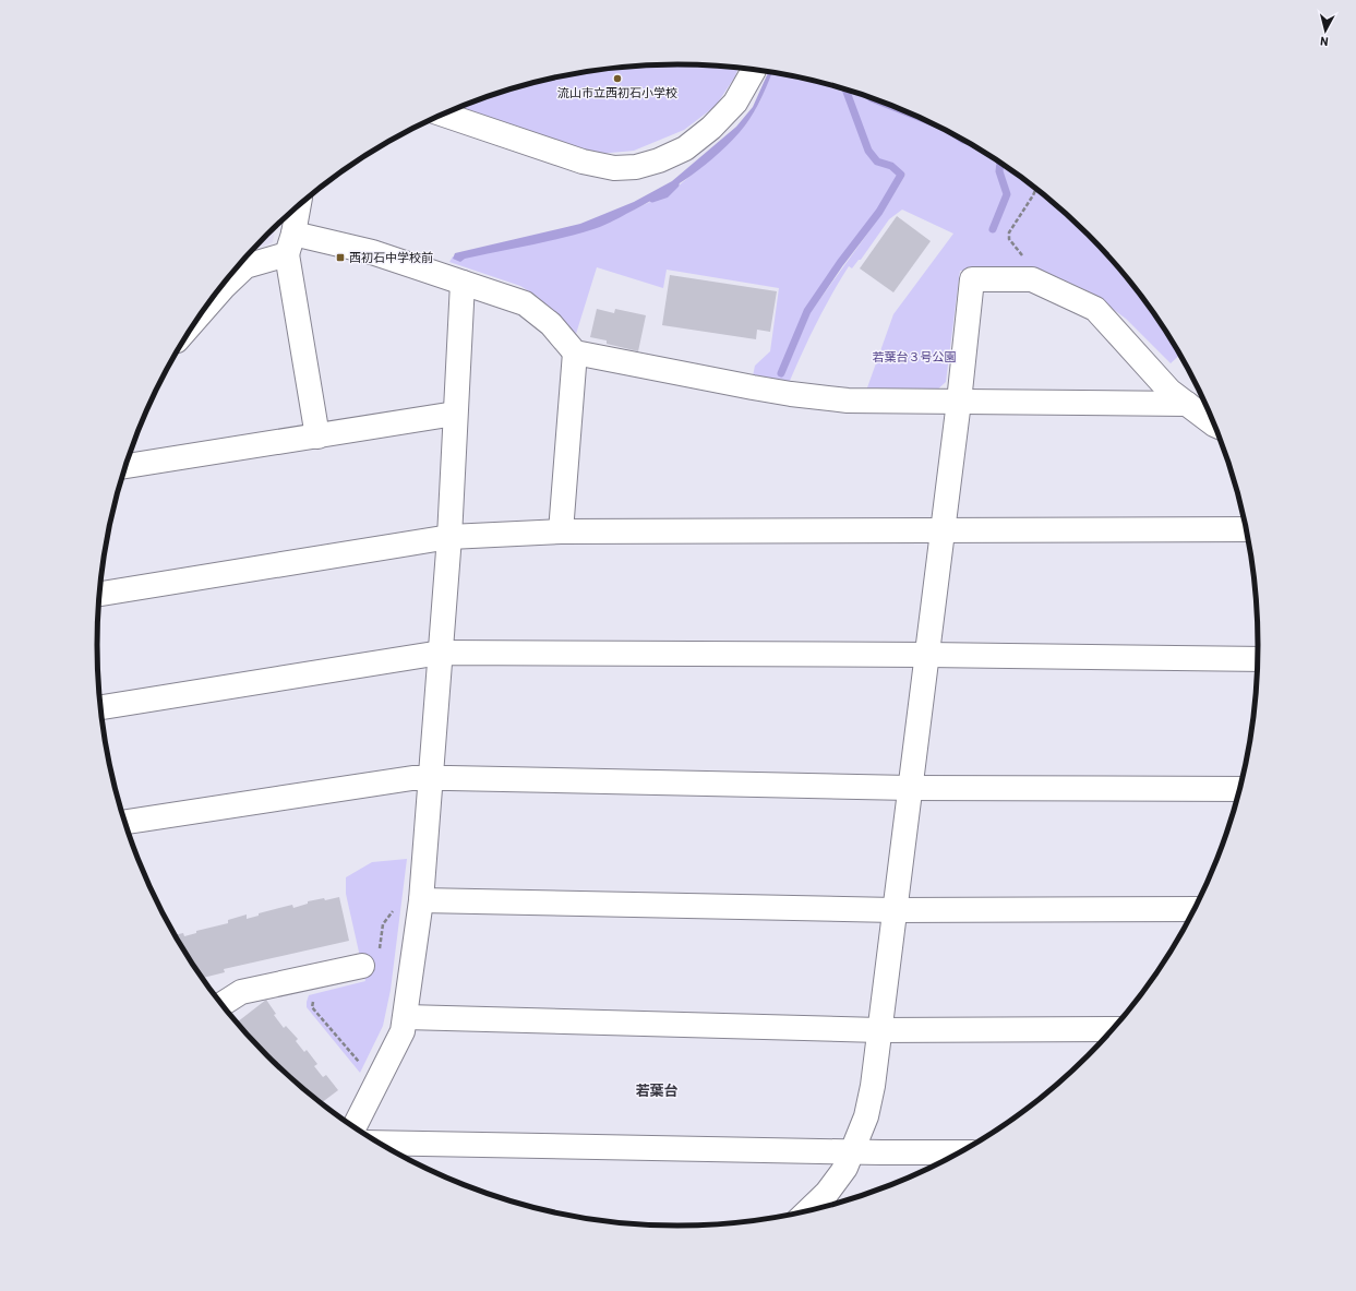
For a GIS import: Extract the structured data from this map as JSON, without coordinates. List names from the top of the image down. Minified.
{"districts":["若葉台"],"parks":["若葉台３号公園"],"places":{"other":["流山市立西初石小学校"],"transit":["西初石中学校前"]},"north":"bottom"}
